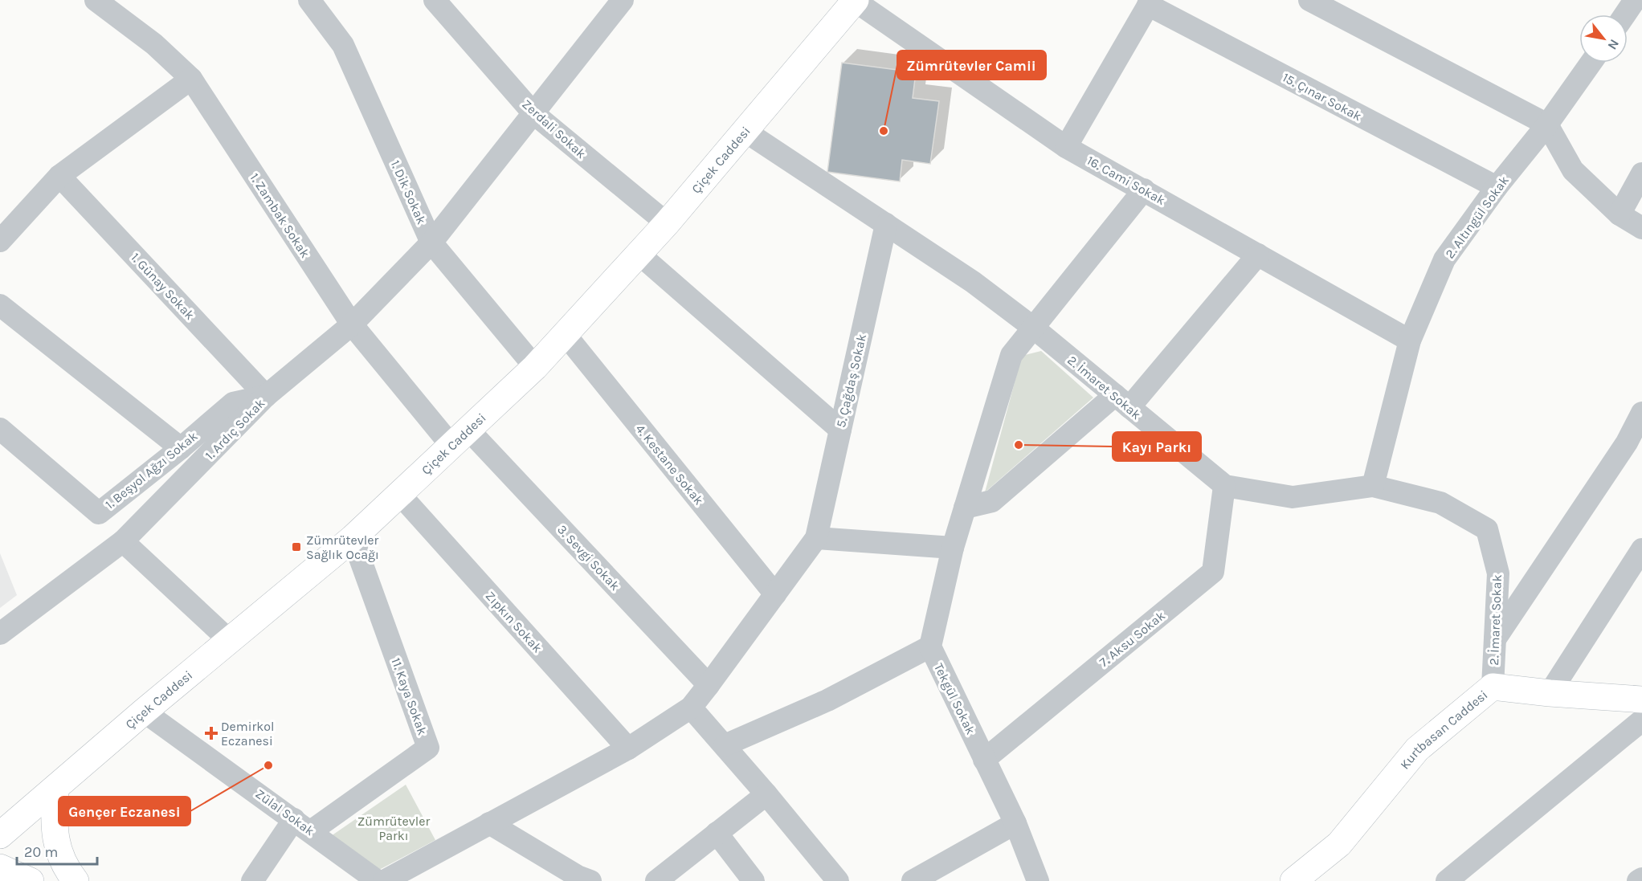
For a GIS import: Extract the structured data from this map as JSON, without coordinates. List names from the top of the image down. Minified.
{"streets":{"main road":["Çiçek Caddesi","Kurtbasan Caddesi"],"street":["15. Çınar Sokak","Zerdali Sokak","16. Cami Sokak","1. Dik Sokak","1. Zambak Sokak","2. Altıngül Sokak","1. Günay Sokak","5. Çağdaş Sokak","2. İmaret Sokak","1. Ardıç Sokak","4. Kestane Sokak","1. Beşyol Ağzı Sokak","3. Sevgi Sokak","Zıpkın Sokak","7. Aksu Sokak","11. Kaya Sokak","Tekgül Sokak","Zülal Sokak"]},"crossings":[["15. Çınar Sokak","2. Altıngül Sokak"],["Zerdali Sokak","Çiçek Caddesi"],["Zerdali Sokak","1. Ardıç Sokak"],["Çiçek Caddesi","16. Cami Sokak"],["Çiçek Caddesi","1. Dik Sokak"],["Çiçek Caddesi","1. Zambak Sokak"],["Çiçek Caddesi","2. İmaret Sokak"],["Çiçek Caddesi","4. Kestane Sokak"],["Çiçek Caddesi","3. Sevgi Sokak"],["Çiçek Caddesi","Zıpkın Sokak"],["Çiçek Caddesi","11. Kaya Sokak"],["Çiçek Caddesi","Zülal Sokak"],["16. Cami Sokak","2. Altıngül Sokak"],["16. Cami Sokak","Tekgül Sokak"],["1. Dik Sokak","1. Ardıç Sokak"],["1. Zambak Sokak","1. Ardıç Sokak"],["1. Zambak Sokak","3. Sevgi Sokak"],["2. Altıngül Sokak","2. İmaret Sokak"],["1. Günay Sokak","1. Ardıç Sokak"],["1. Günay Sokak","1. Beşyol Ağzı Sokak"],["5. Çağdaş Sokak","2. İmaret Sokak"],["5. Çağdaş Sokak","4. Kestane Sokak"],["5. Çağdaş Sokak","3. Sevgi Sokak"],["2. İmaret Sokak","7. Aksu Sokak"],["2. İmaret Sokak","Tekgül Sokak"],["2. İmaret Sokak","Kurtbasan Caddesi"],["1. Ardıç Sokak","1. Beşyol Ağzı Sokak"],["7. Aksu Sokak","Tekgül Sokak"],["11. Kaya Sokak","Zülal Sokak"]],"parks":["Zümrütevler Parkı"],"places":{"other":["Zümrütevler Camii","Kayı Parkı","Gençer Eczanesi"],"transit":["Zümrütevler Sağlık Ocağı"],"health":["Demirkol Eczanesi"]},"scale_bar":"20 m","north":"bottom right"}
